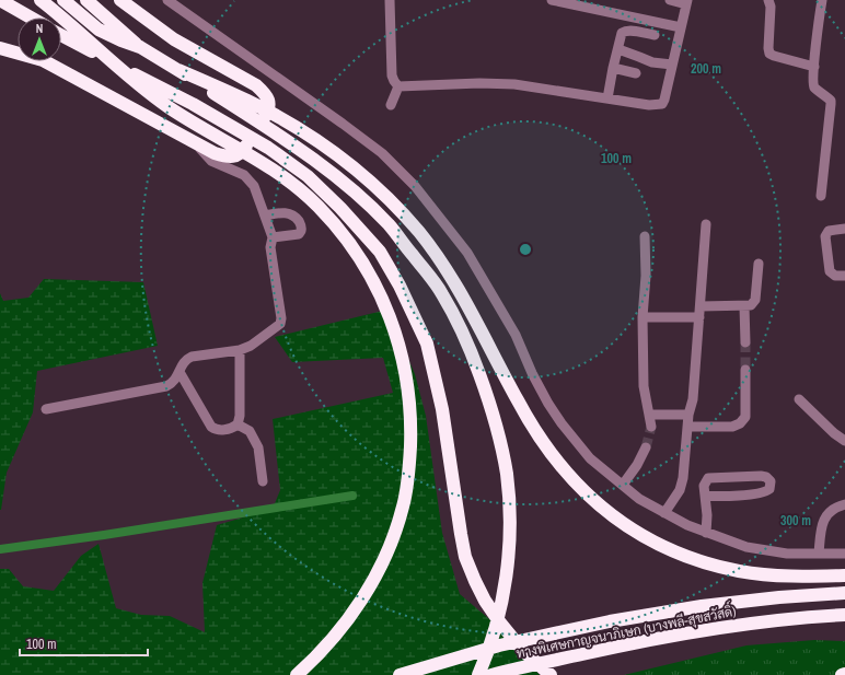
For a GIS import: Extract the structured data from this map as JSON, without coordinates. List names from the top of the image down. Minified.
{"streets":{"highway":["ทางพิเศษกาญจนาภิเษก (บางพลี-สุขสวัสดิ์)"]},"scale_bar":"100 m","north":"top","rings":["200 m","100 m","300 m"]}
